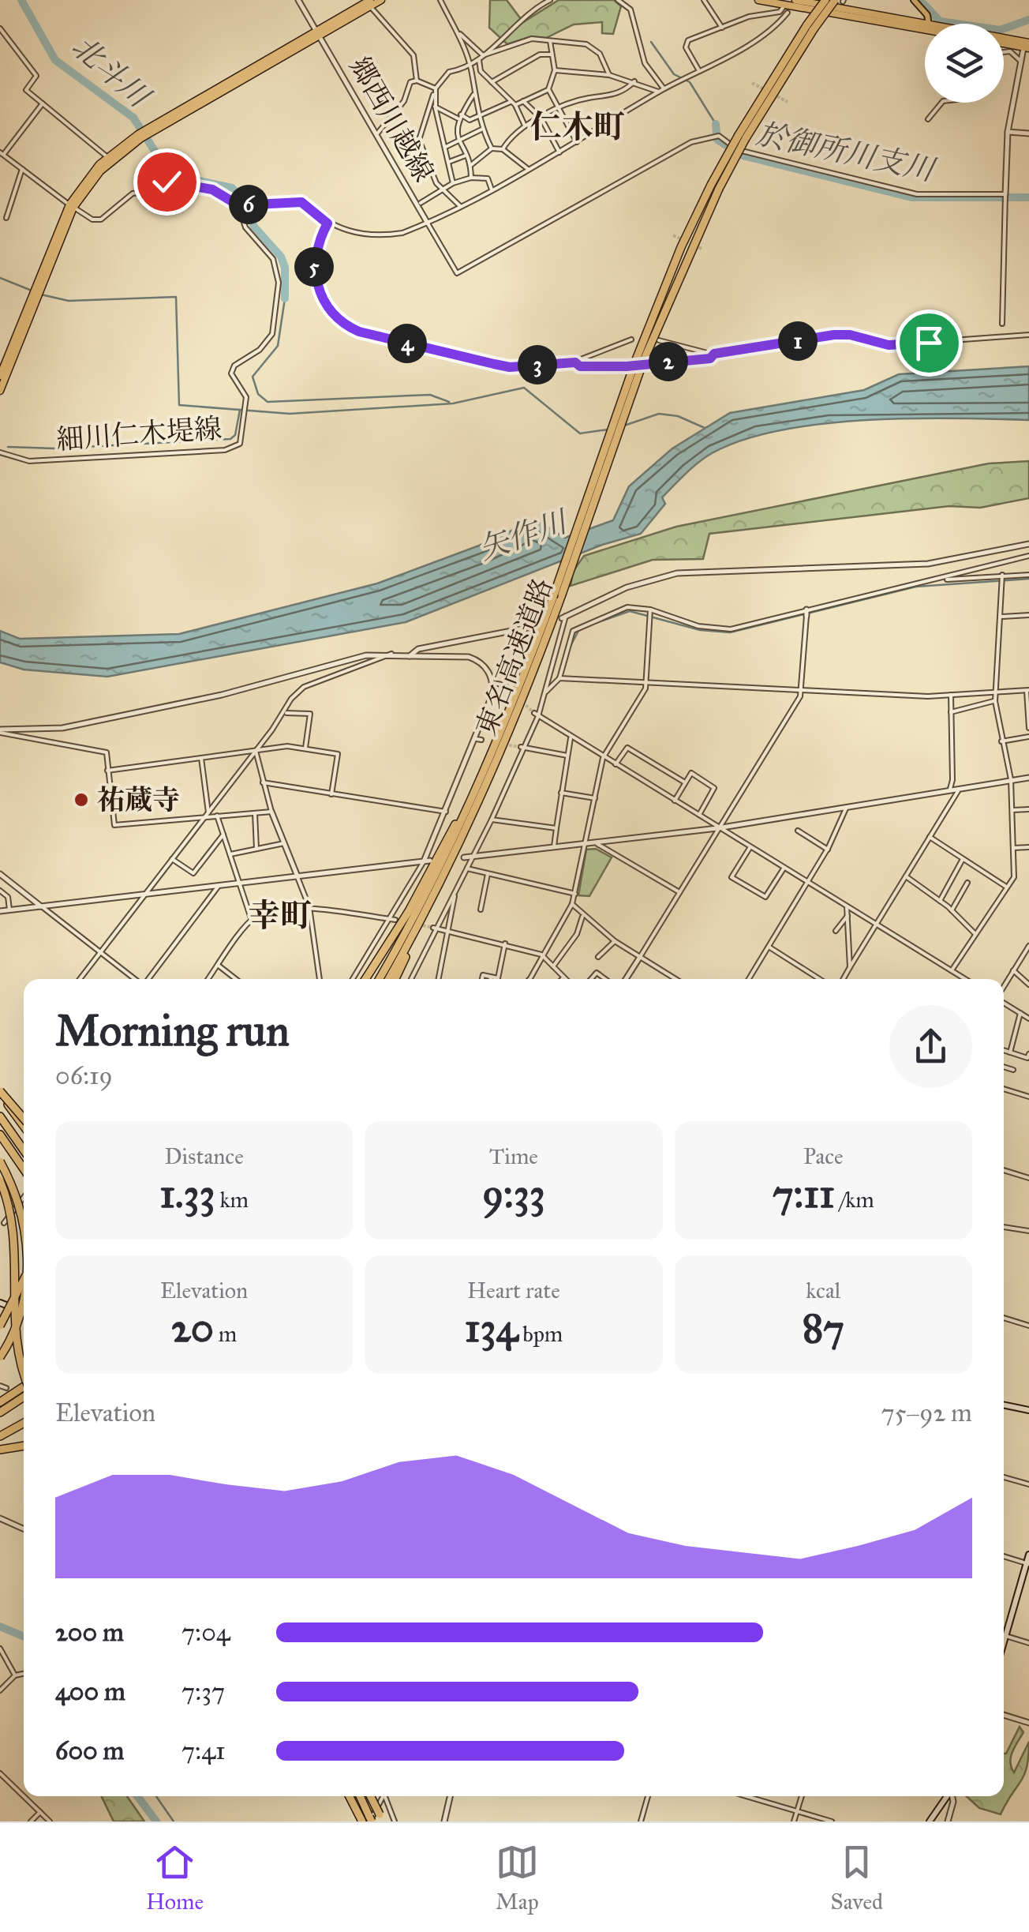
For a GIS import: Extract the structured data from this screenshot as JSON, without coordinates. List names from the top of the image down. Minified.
{"streets":{"highway":["東名高速道路"],"street":["郷西川越線","細川仁木堤線"]},"districts":["仁木町","幸町"],"water":["北斗川","於御所川支川","矢作川"],"places":["祐蔵寺"],"page":{"pins":["6","5","1","4","2","3"],"heading":["Morning run","06:19"],"stats":[["Distance","1.33 km"],["Time","9:33"],["Pace","7:11 /km"],["Elevation","20 m"],["Heart rate","134 bpm"],["kcal","87"]],"chart":["Elevation","75–92 m"],"list":[{"name":"200 m","note":"7:04"},{"name":"400 m","note":"7:37"},{"name":"600 m","note":"7:41"}],"tabs":["Home","Map","Saved"]}}
